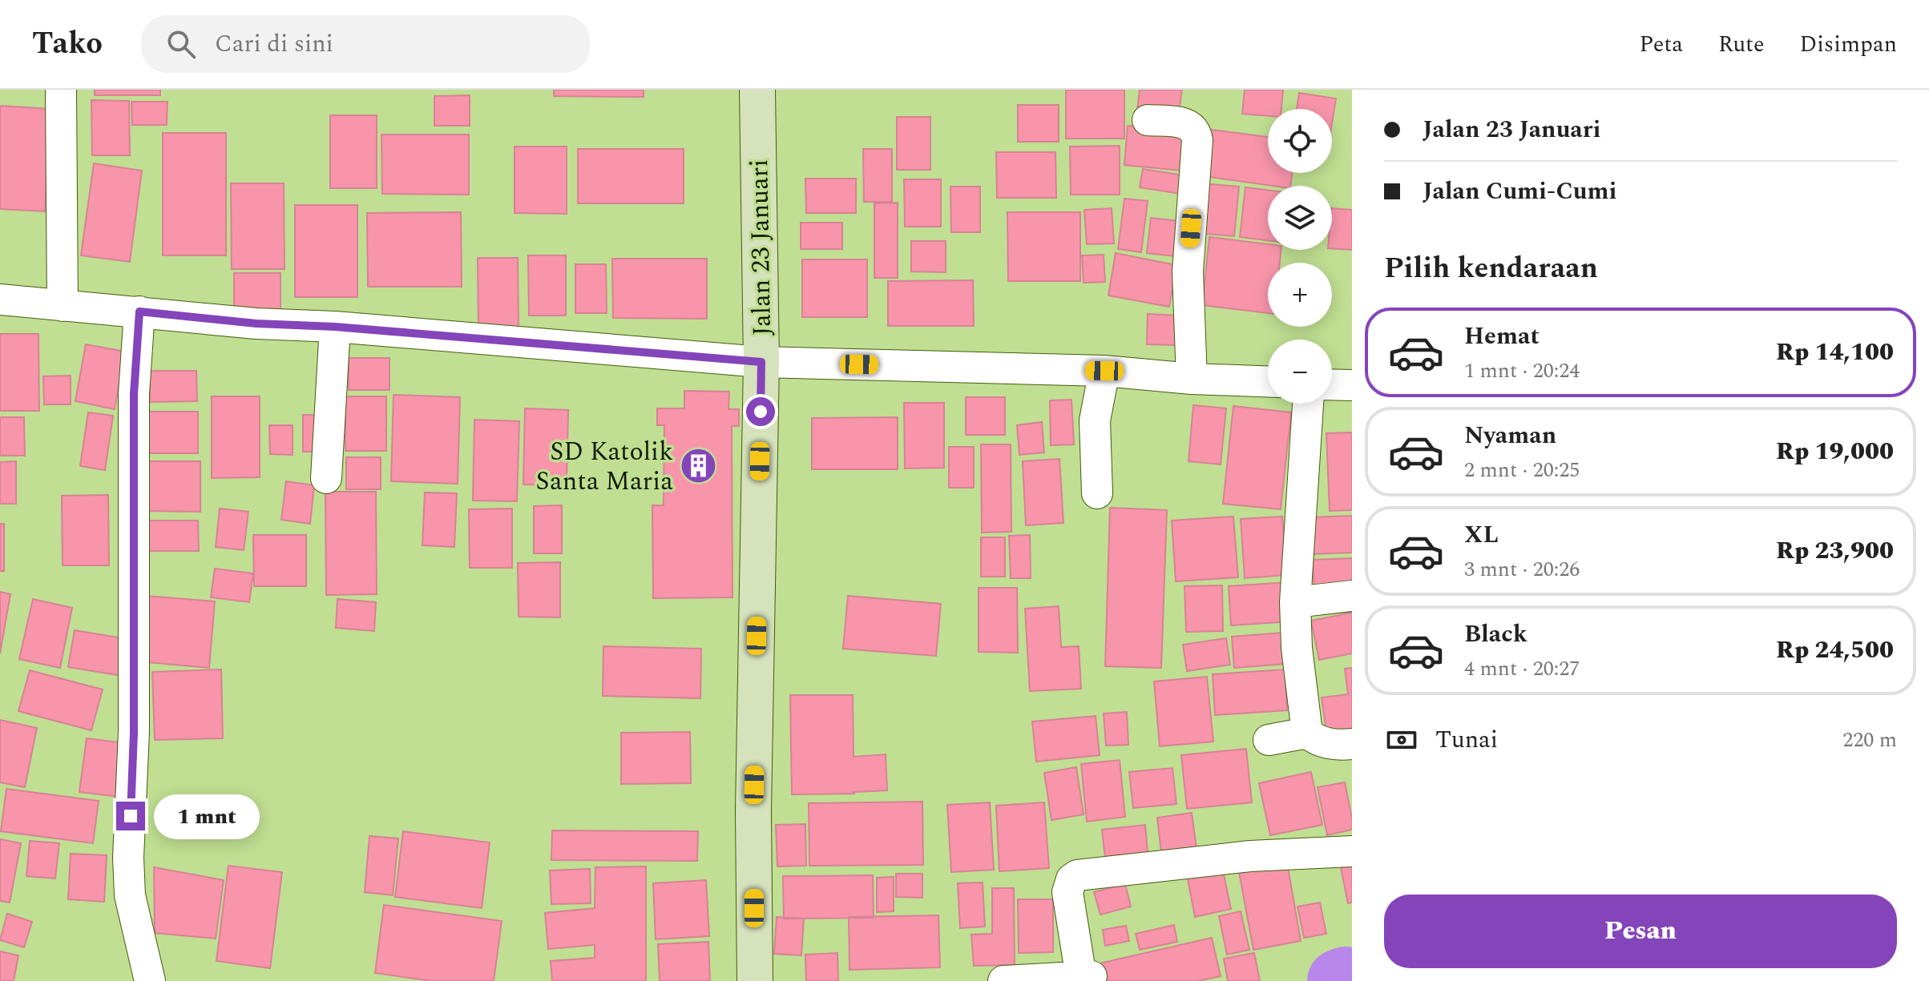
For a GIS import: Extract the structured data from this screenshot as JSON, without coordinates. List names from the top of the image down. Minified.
{"streets":{"street":["Jalan 23 Januari"]},"places":{"building":["SD Katolik Santa Maria"]},"page":{"header":"Tako","search":"Cari di sini","nav":["Peta","Rute","Disimpan"],"banner":["Jalan 23 Januari","Jalan Cumi-Cumi"],"map_buttons":["+","−"],"heading":"Pilih kendaraan","list":[{"name":"Hemat","note":"1 mnt · 20:24","value":"Rp 14,100"},{"name":"Nyaman","note":"2 mnt · 20:25","value":"Rp 19,000"},{"name":"XL","note":"3 mnt · 20:26","value":"Rp 23,900"},{"name":"Black","note":"4 mnt · 20:27","value":"Rp 24,500"}],"pay":["Tunai","220 m"],"bubble":"1 mnt","buttons":"Pesan"}}
